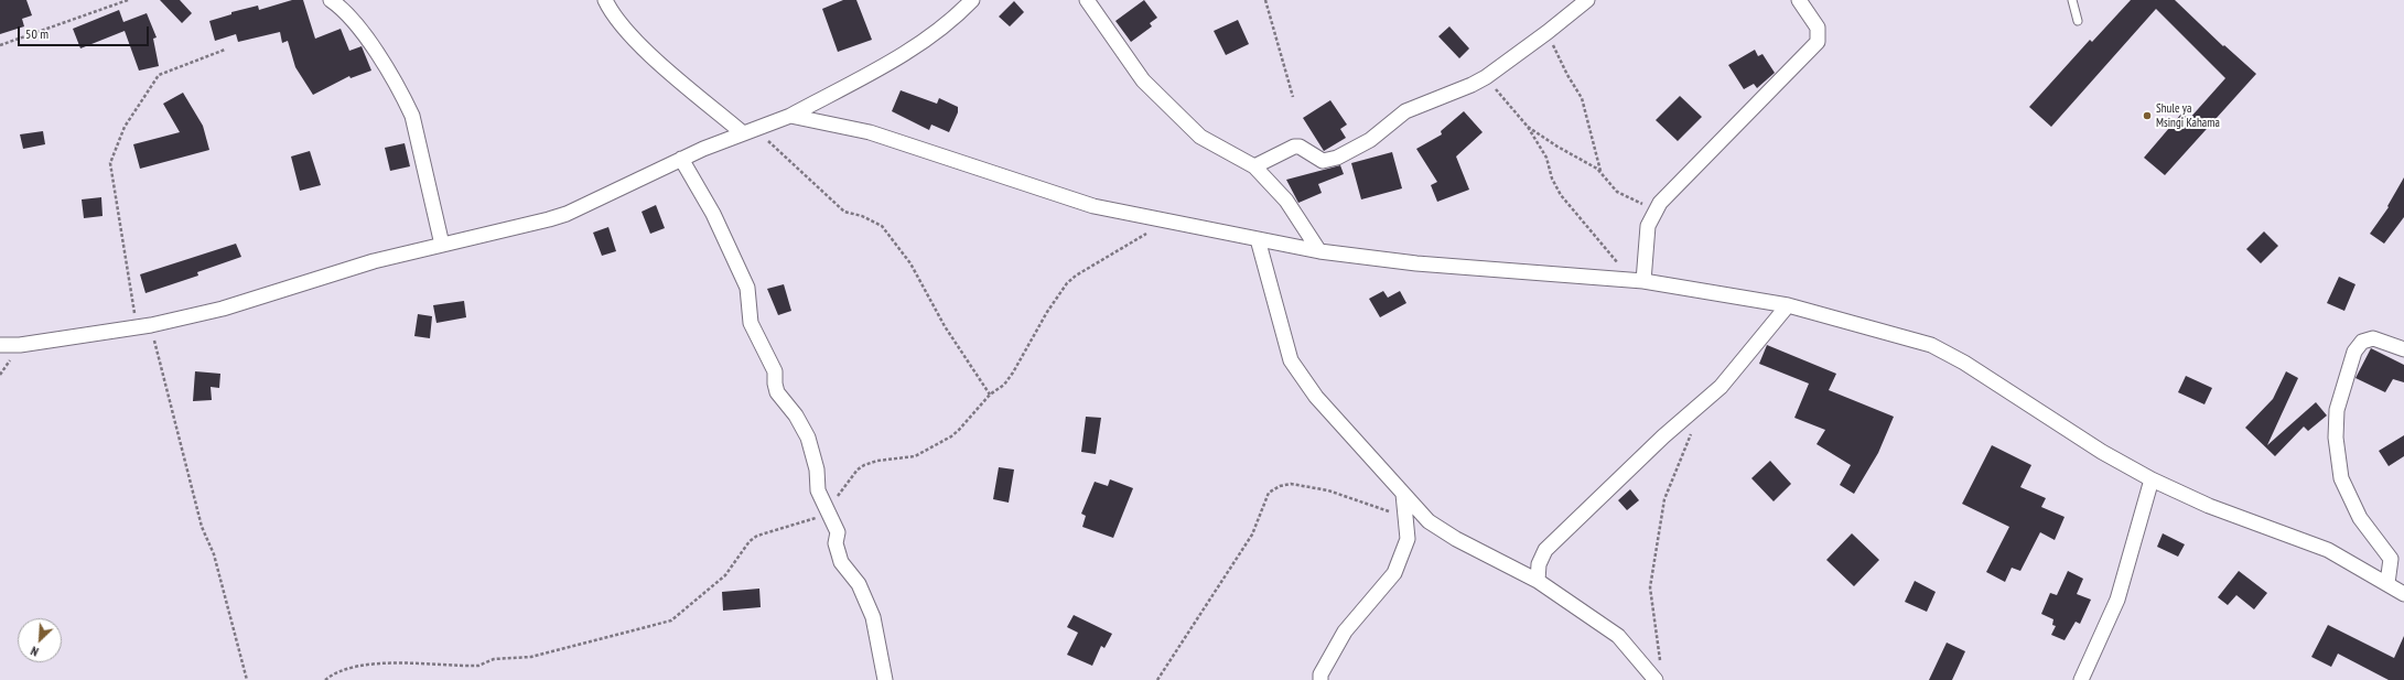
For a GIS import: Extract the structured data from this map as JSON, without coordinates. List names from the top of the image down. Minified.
{"places":["Shule ya Msingi Kahama"],"scale_bar":"50 m","north":"bottom left"}
